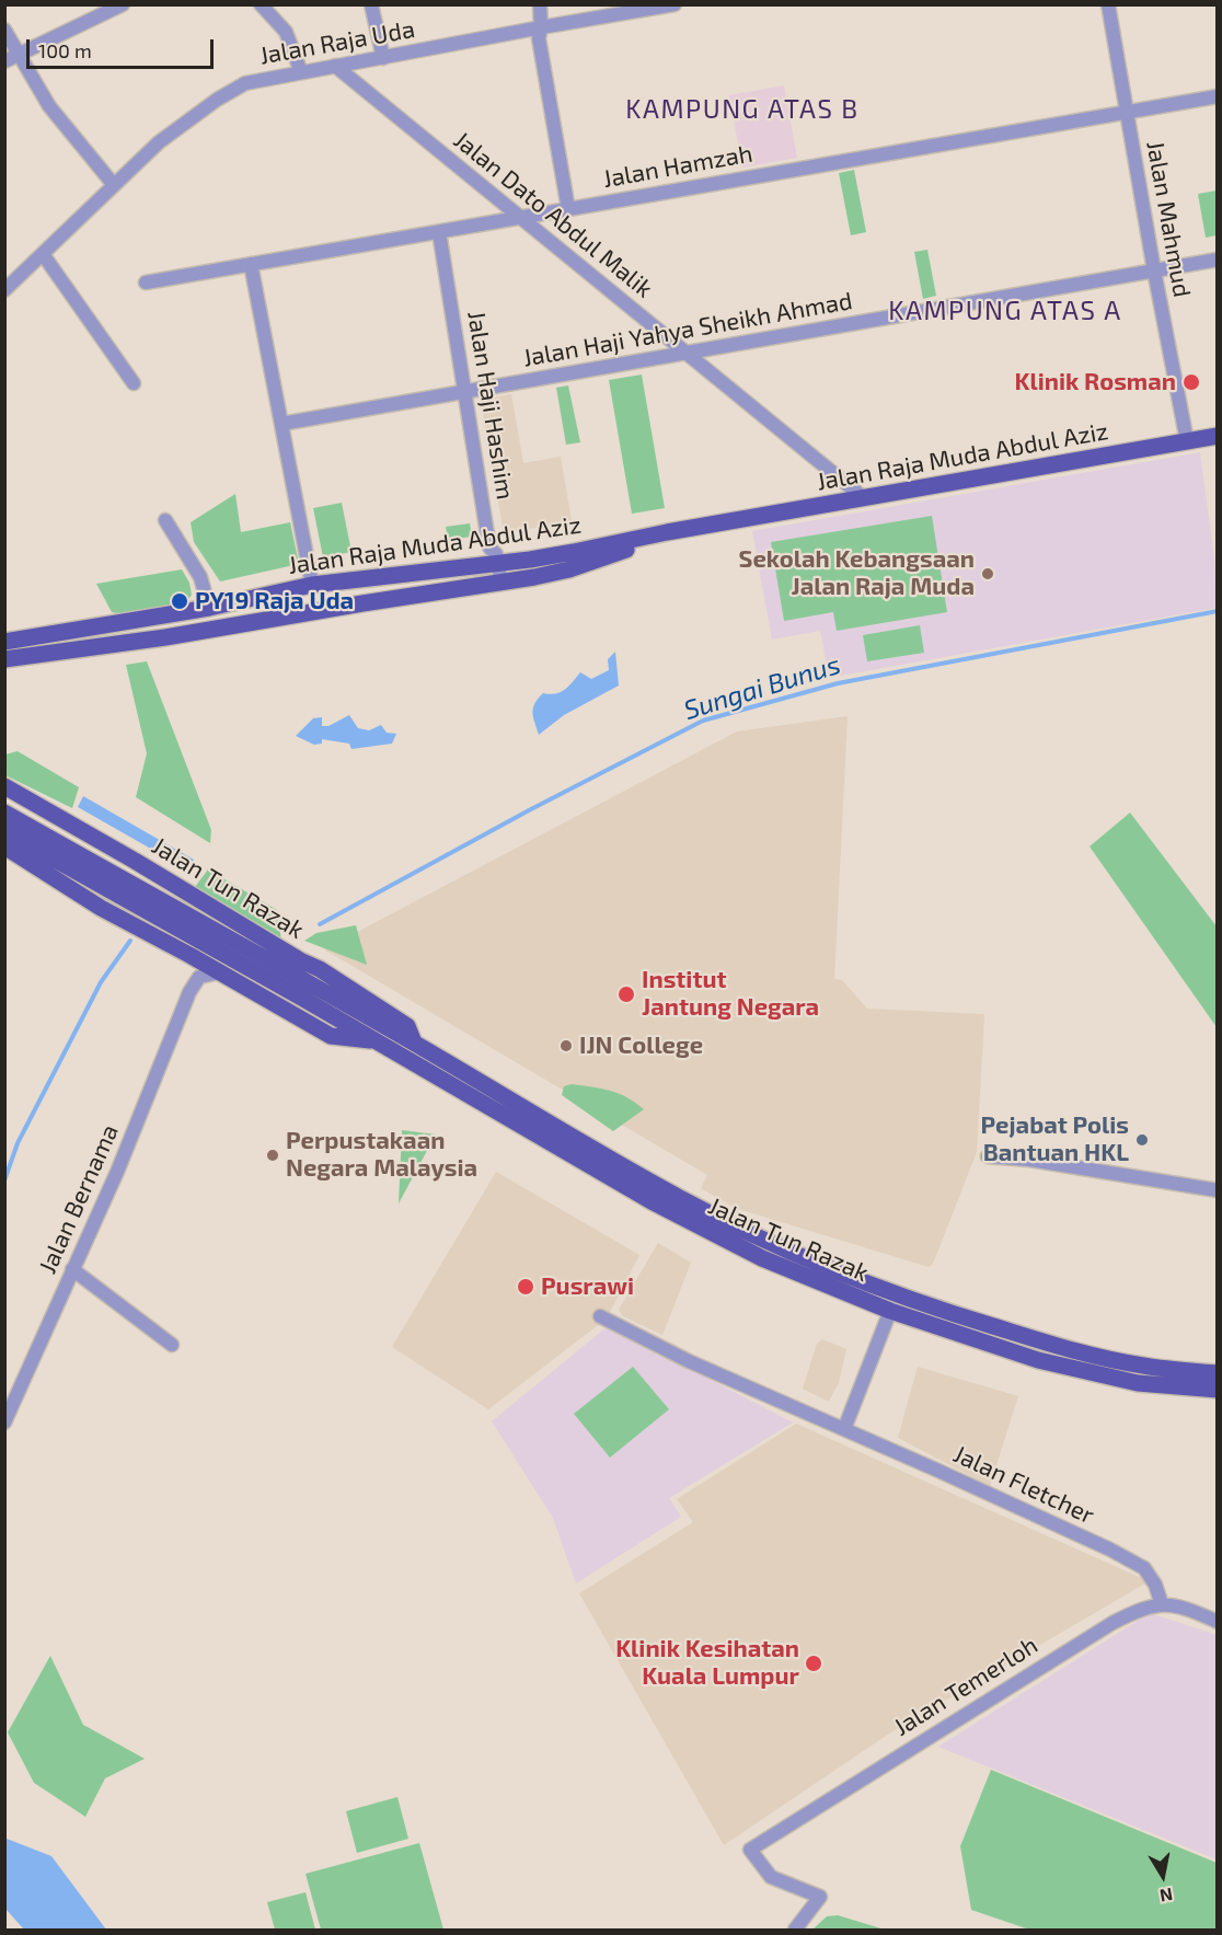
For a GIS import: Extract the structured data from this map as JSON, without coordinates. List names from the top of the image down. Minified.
{"streets":{"main road":["Jalan Raja Muda Abdul Aziz","Jalan Tun Razak"],"street":["Jalan Raja Uda","Jalan Hamzah","Jalan Dato Abdul Malik","Jalan Mahmud","Jalan Haji Yahya Sheikh Ahmad","Jalan Haji Hashim","Jalan Bernama","Jalan Fletcher","Jalan Temerloh"]},"crossings":[["Jalan Raja Uda","Jalan Dato Abdul Malik"],["Jalan Hamzah","Jalan Dato Abdul Malik"],["Jalan Hamzah","Jalan Mahmud"],["Jalan Hamzah","Jalan Haji Hashim"],["Jalan Dato Abdul Malik","Jalan Haji Yahya Sheikh Ahmad"],["Jalan Dato Abdul Malik","Jalan Raja Muda Abdul Aziz"],["Jalan Mahmud","Jalan Haji Yahya Sheikh Ahmad"],["Jalan Mahmud","Jalan Raja Muda Abdul Aziz"],["Jalan Haji Yahya Sheikh Ahmad","Jalan Haji Hashim"],["Jalan Haji Hashim","Jalan Raja Muda Abdul Aziz"],["Jalan Tun Razak","Jalan Bernama"],["Jalan Fletcher","Jalan Temerloh"]],"districts":["KAMPUNG ATAS B","KAMPUNG ATAS A"],"water":["Sungai Bunus"],"places":["Klinik Rosman","Sekolah Kebangsaan Jalan Raja Muda","PY19 Raja Uda","Institut Jantung Negara","IJN College","Pejabat Polis Bantuan HKL","Perpustakaan Negara Malaysia","Pusrawi","Klinik Kesihatan Kuala Lumpur"],"scale_bar":"100 m","north":"bottom"}
